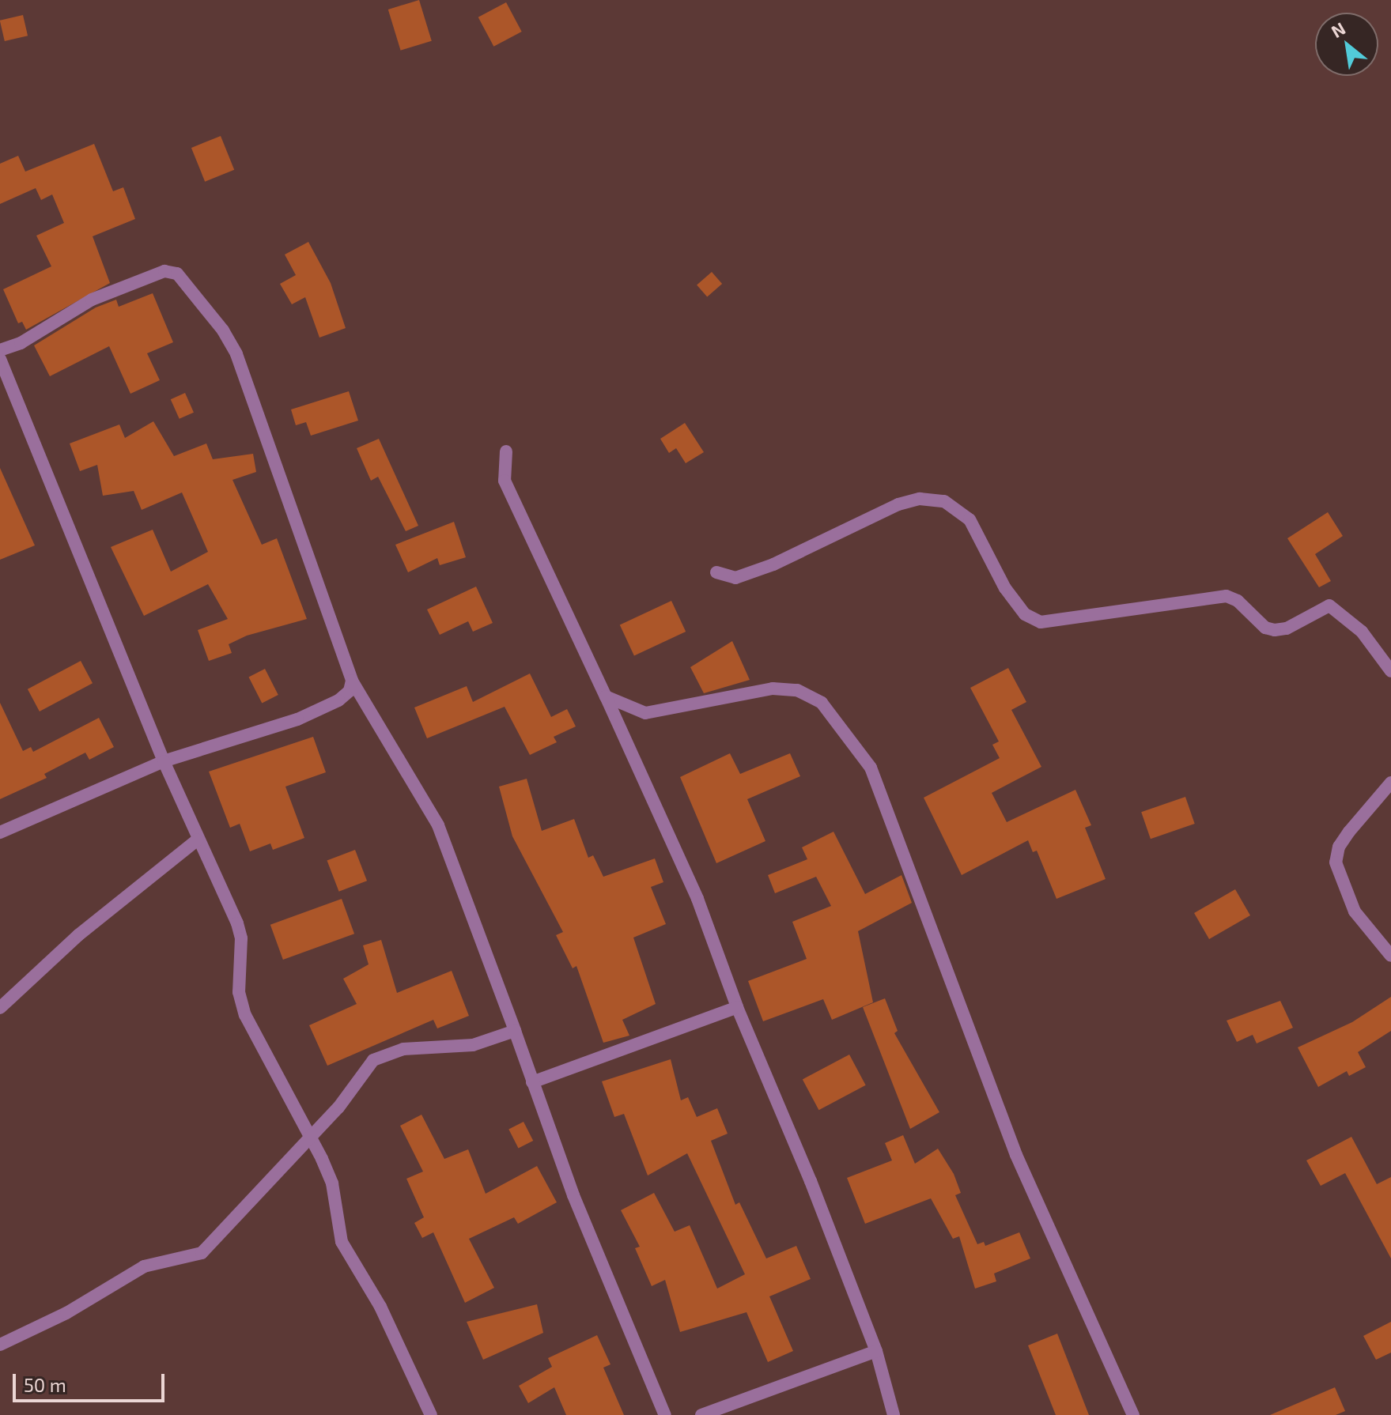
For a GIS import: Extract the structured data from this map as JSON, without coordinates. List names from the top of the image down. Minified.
{"scale_bar":"50 m","north":"top left"}
